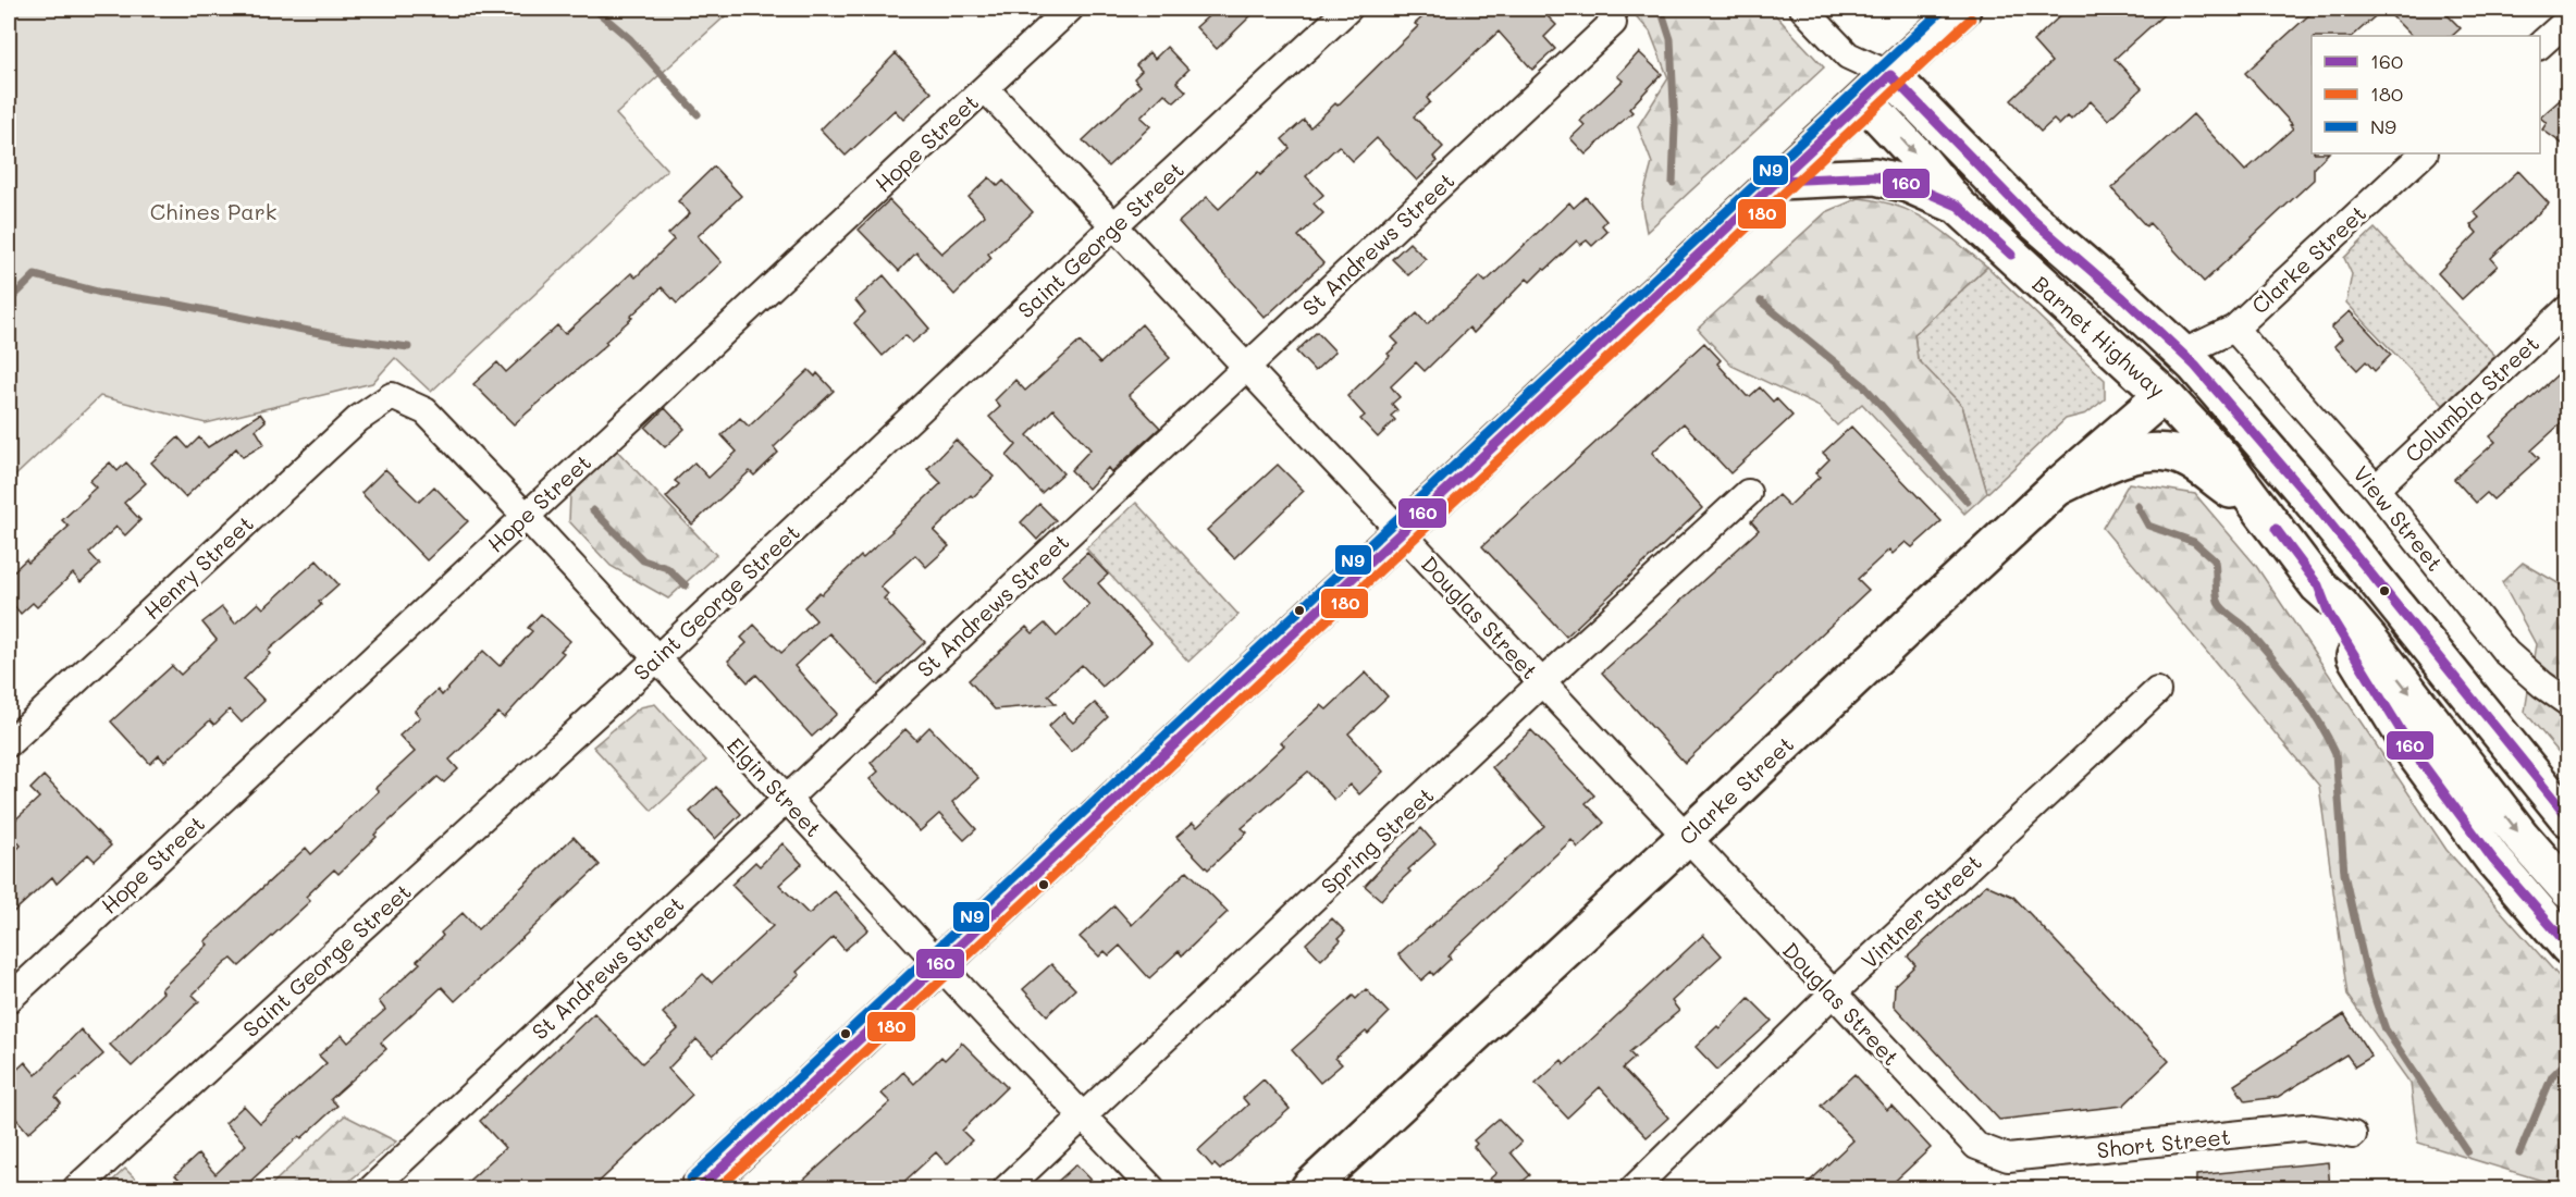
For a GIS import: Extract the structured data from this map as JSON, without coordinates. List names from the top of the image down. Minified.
{"streets":{"main road":["Clarke Street","Barnet Highway"],"street":["Hope Street","Saint George Street","St Andrews Street","Columbia Street","View Street","Henry Street","Douglas Street","Elgin Street","Spring Street","Vintner Street","Short Street"]},"crossings":[["Hope Street","Douglas Street"],["Hope Street","Elgin Street"],["Saint George Street","Douglas Street"],["Saint George Street","Elgin Street"],["St Andrews Street","Douglas Street"],["St Andrews Street","Elgin Street"],["Clarke Street","Barnet Highway"],["Clarke Street","View Street"],["Clarke Street","Douglas Street"],["Columbia Street","View Street"],["Henry Street","Elgin Street"],["Douglas Street","Spring Street"],["Douglas Street","Vintner Street"],["Douglas Street","Short Street"],["Elgin Street","Spring Street"]],"parks":["Chines Park"],"lines":["transit line N9","transit line 180","transit line 160"],"legend":["160","180","N9"]}
